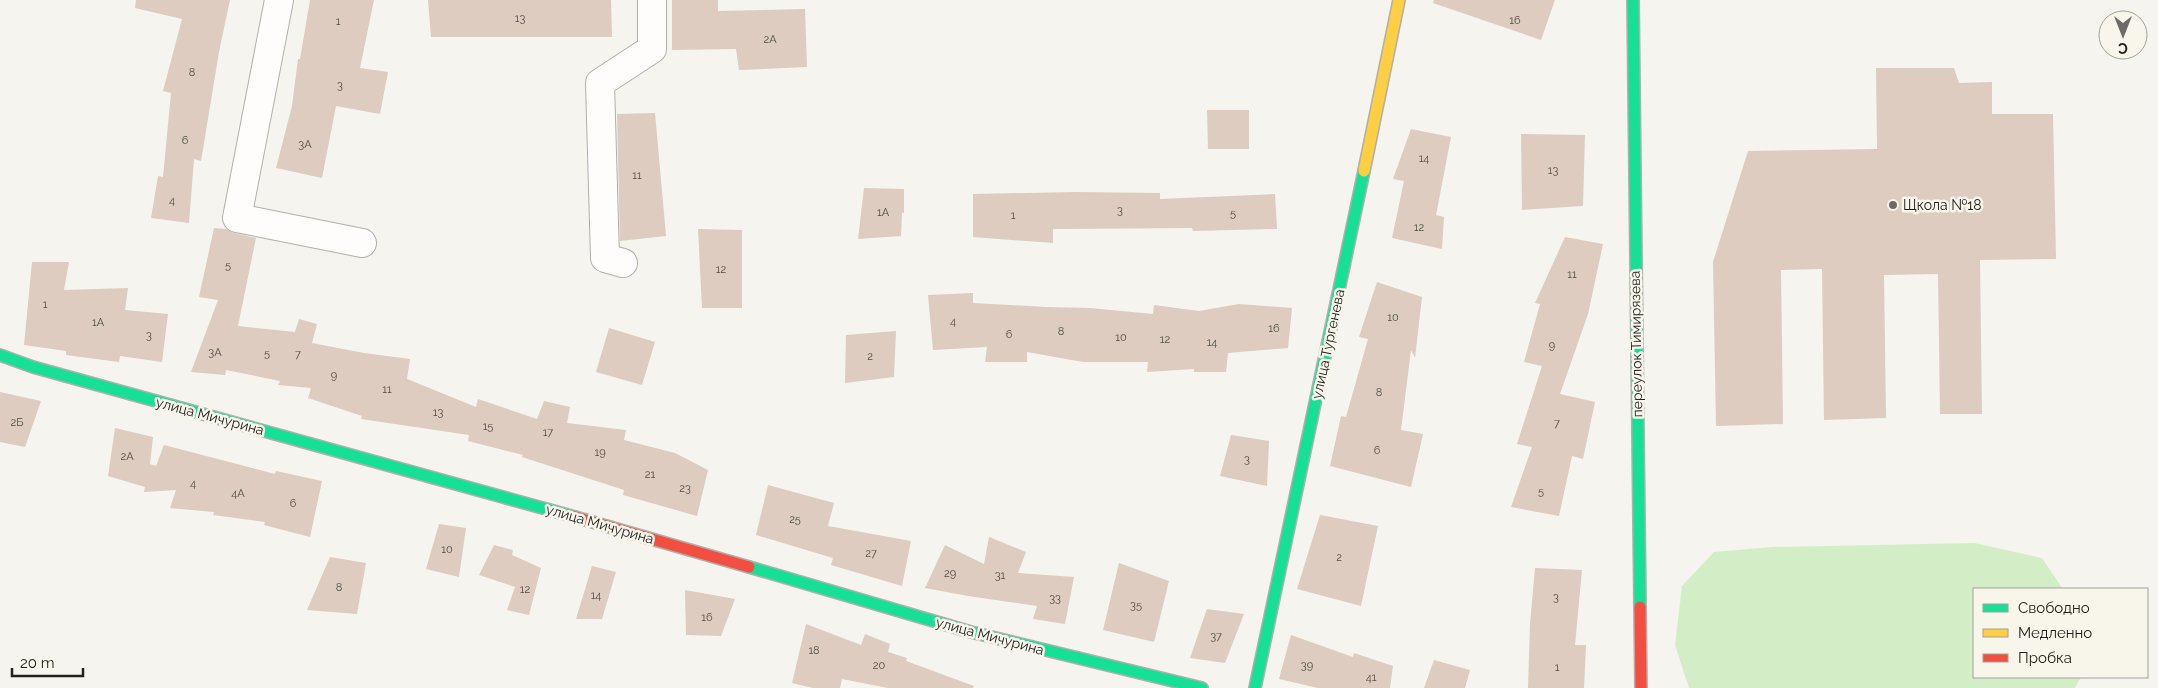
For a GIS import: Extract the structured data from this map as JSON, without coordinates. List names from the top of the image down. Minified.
{"streets":{"street":["улица Тургенева","переулок Тимирязева","улица Мичурина"]},"places":["Щкола №18"],"house_numbers":["13","16","1","2А","8","3","6","3А","14","13","11","4","3","1А","5","1","12","5","12","11","1","10","4","1А","16","8","6","3","10","12","14","9","3А","5","7","2","9","11","8","13","2Б","7","15","17","6","19","2А","3","21","4","23","5","4А","6","25","10","27","2","29","31","8","12","14","3","33","35","16","37","18","20","39","1","41"],"legend":["Свободно","Медленно","Пробка"],"scale_bar":"20 m","north":"bottom"}
